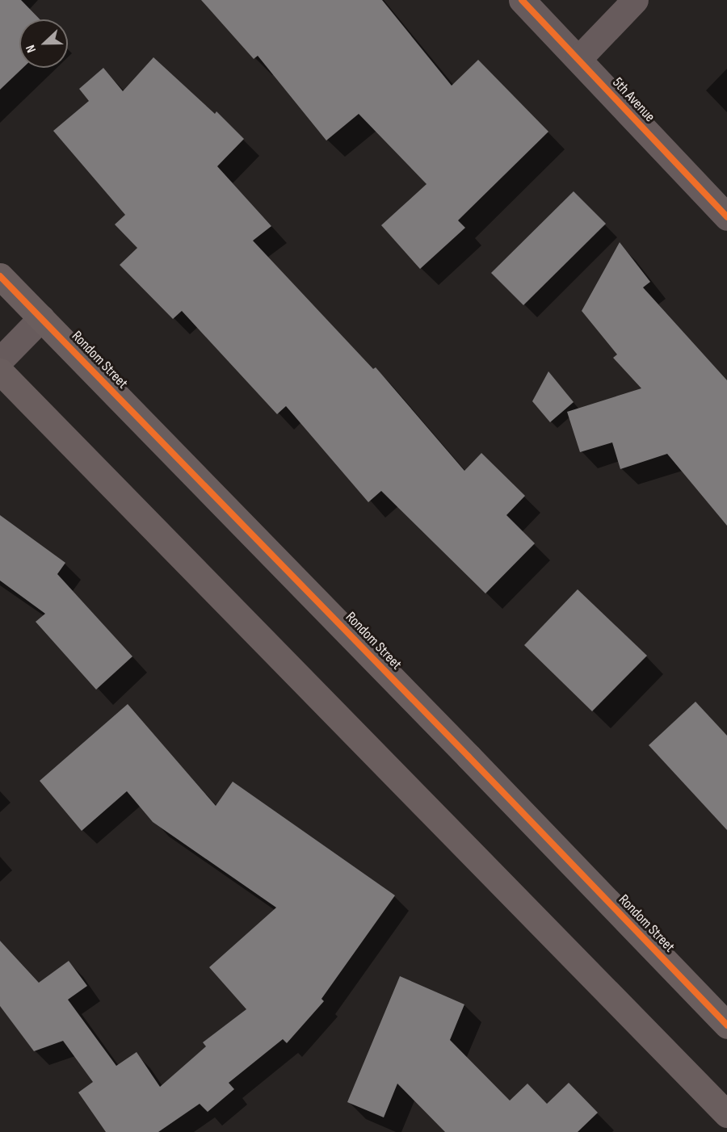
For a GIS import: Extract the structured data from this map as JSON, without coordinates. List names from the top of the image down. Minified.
{"streets":{"street":["5th Avenue","Rondom Street"]},"north":"left"}
